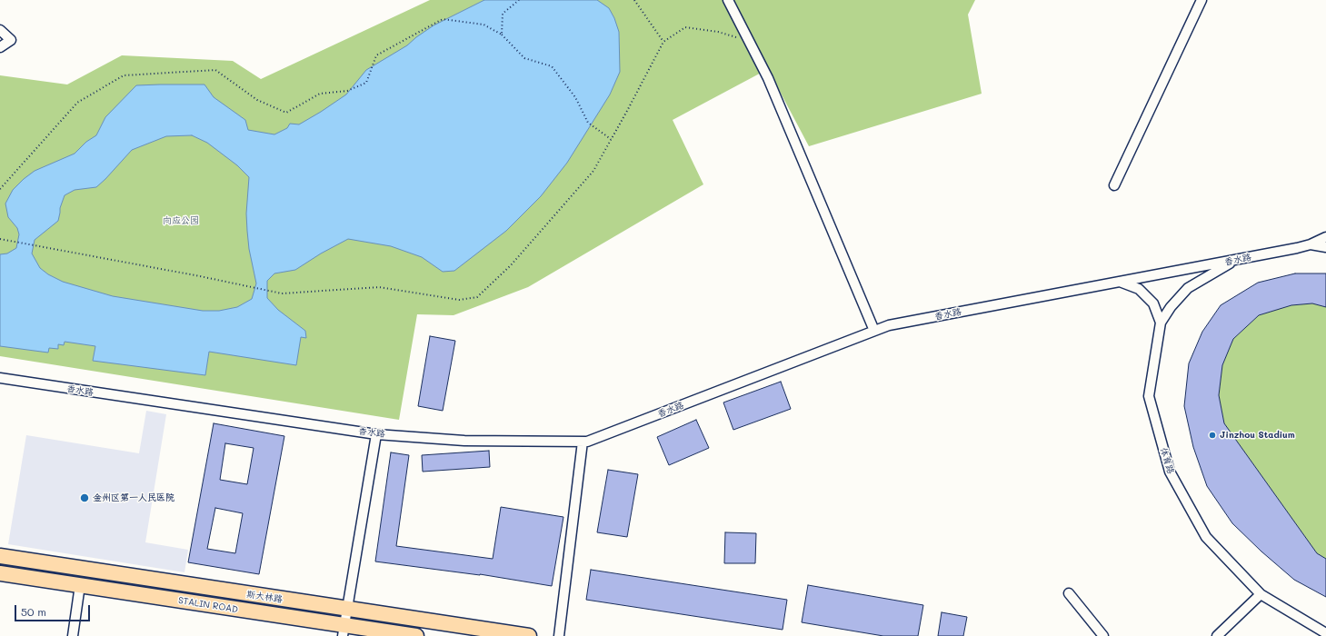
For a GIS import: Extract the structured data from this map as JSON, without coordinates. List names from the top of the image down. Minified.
{"streets":{"main road":["斯大林路","STALIN ROAD"],"street":["香水路","体育路"]},"crossings":[["香水路","体育路"]],"parks":["向应公园"],"places":["Jinzhou Stadium","金州区第一人民医院"],"scale_bar":"50 m"}
